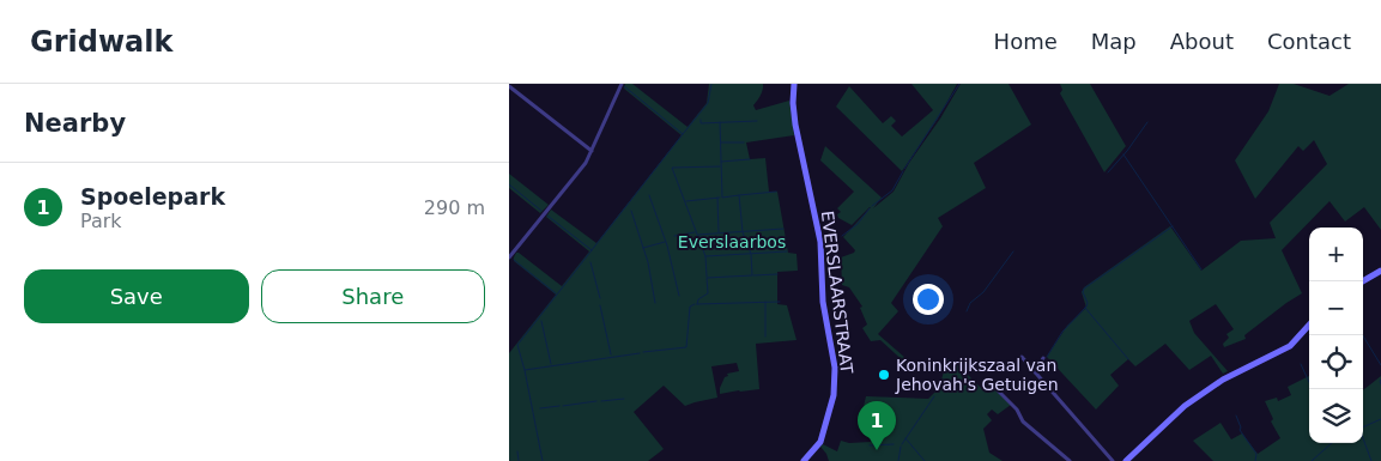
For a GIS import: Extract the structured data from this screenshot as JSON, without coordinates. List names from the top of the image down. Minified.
{"streets":{"street":["EVERSLAARSTRAAT"]},"parks":["Everslaarbos"],"places":["Koninkrijkszaal van Jehovah's Getuigen"],"page":{"header":"Gridwalk","nav":["Home","Map","About","Contact"],"heading":"Nearby","list":[{"mark":"1","name":"Spoelepark","note":"Park","value":"290 m"}],"map_buttons":["+","−"],"buttons":["Save","Share"],"pins":"1"}}
